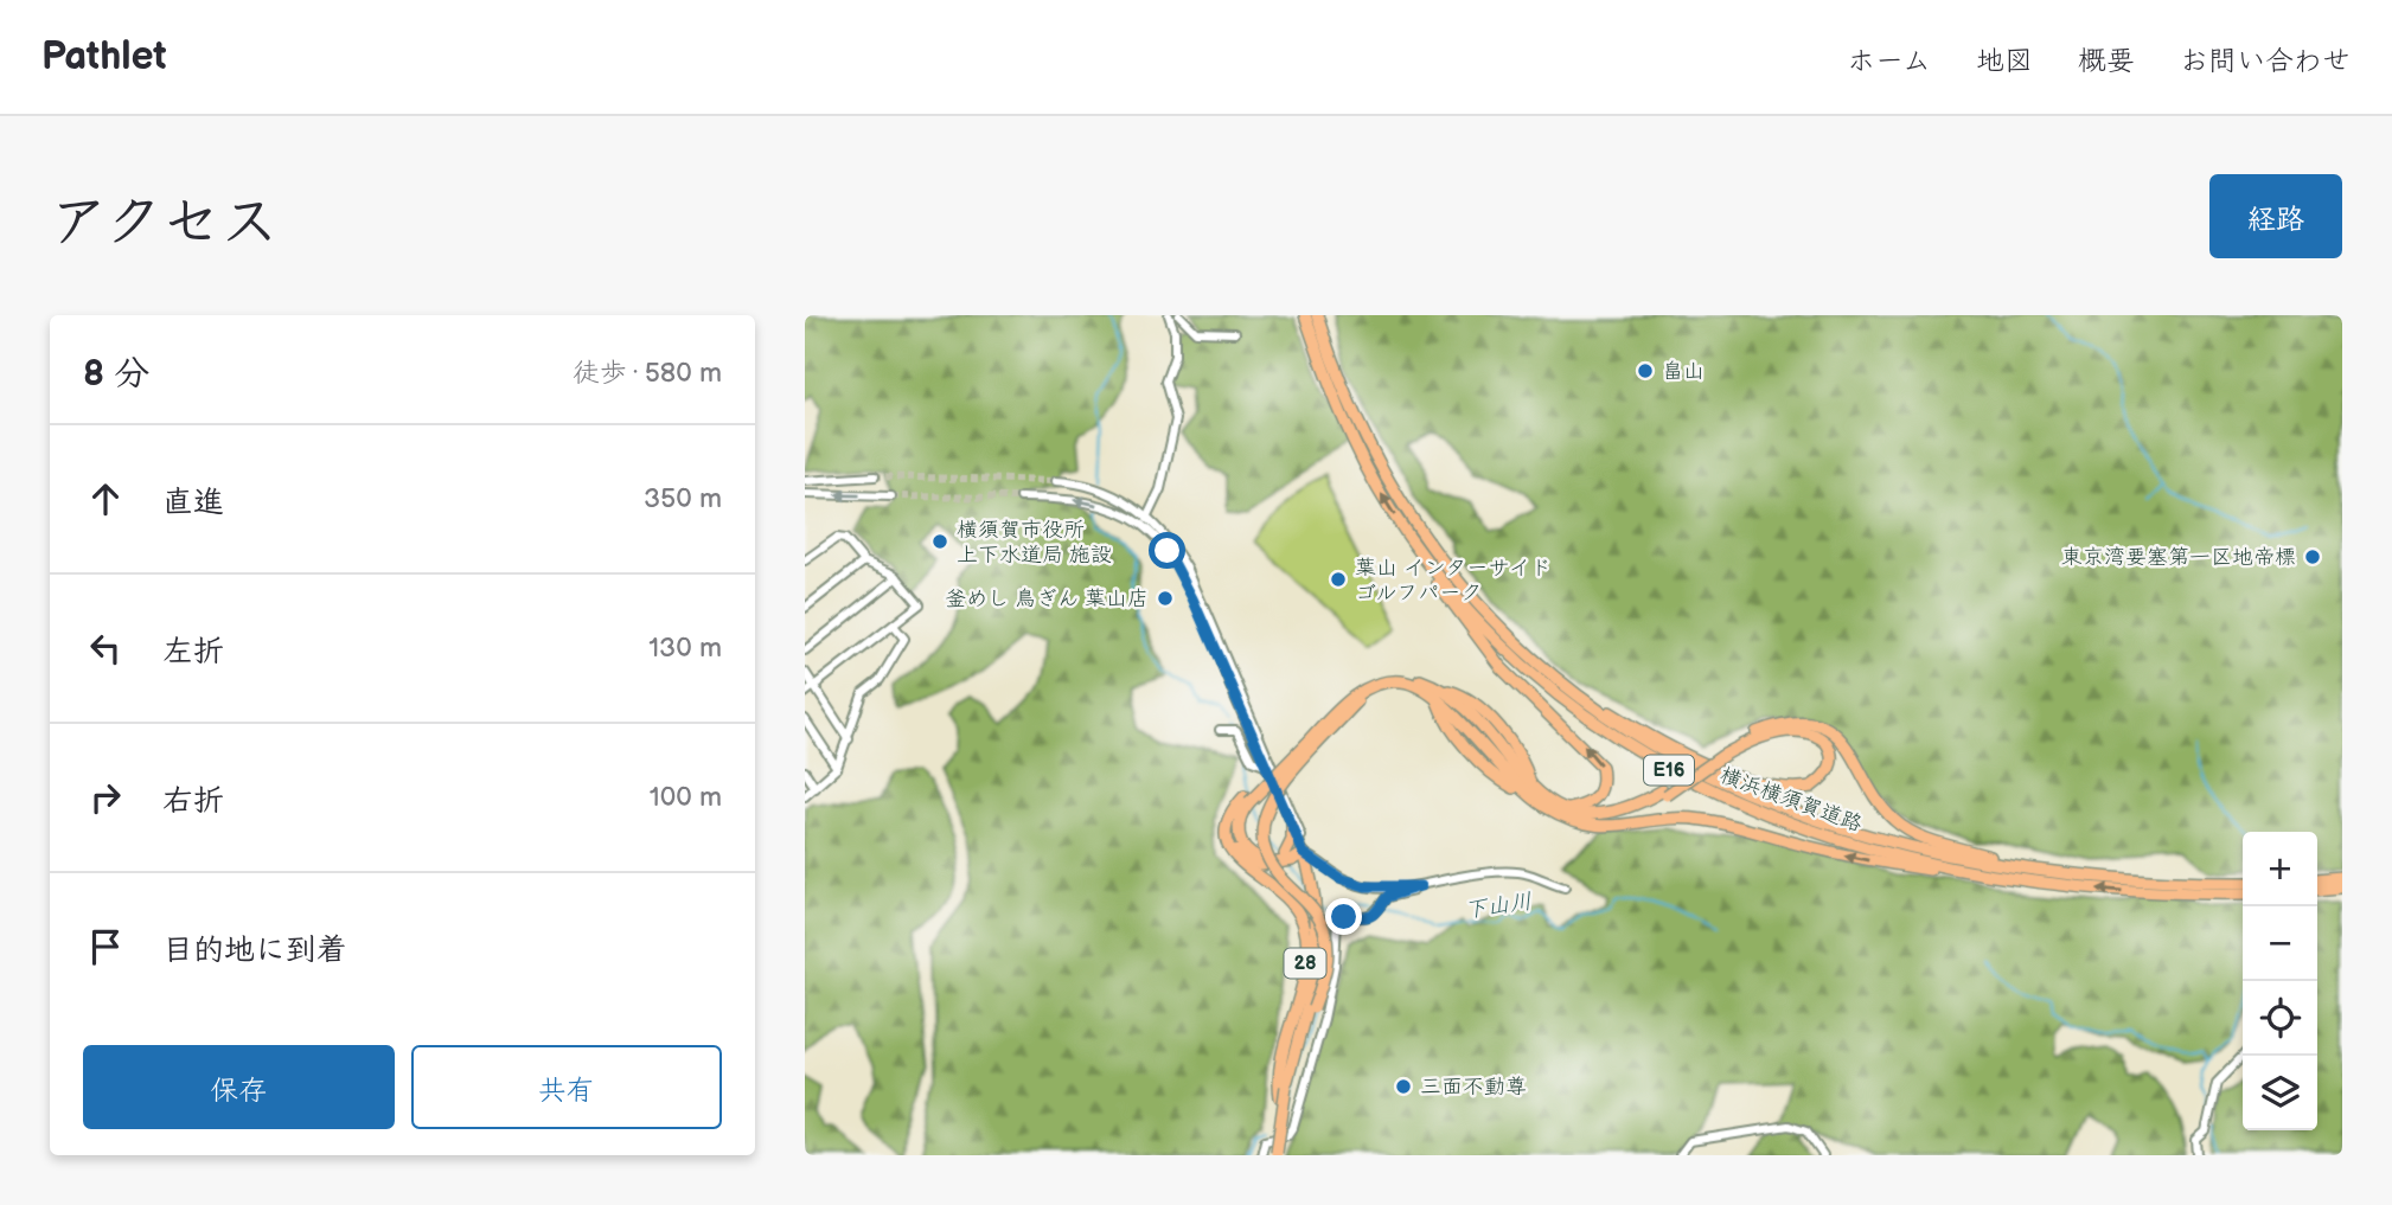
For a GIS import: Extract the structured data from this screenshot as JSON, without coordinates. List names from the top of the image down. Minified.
{"streets":{"highway":["E16","横浜横須賀道路","28"]},"water":["下山川"],"places":["畠山","横須賀市役所 上下水道局 施設","東京湾要塞第一区地帝標","葉山 インターサイド ゴルフパーク","釜めし 鳥ぎん 葉山店","三面不動尊"],"page":{"header":"Pathlet","nav":["ホーム","地図","概要","お問い合わせ"],"title":"アクセス","buttons":["経路",["保存","共有"]],"heading":["8 分","徒歩 · 580 m"],"list":[["直進","350 m"],["左折","130 m"],["右折","100 m"],"目的地に到着"],"map_buttons":["+","−"]}}
